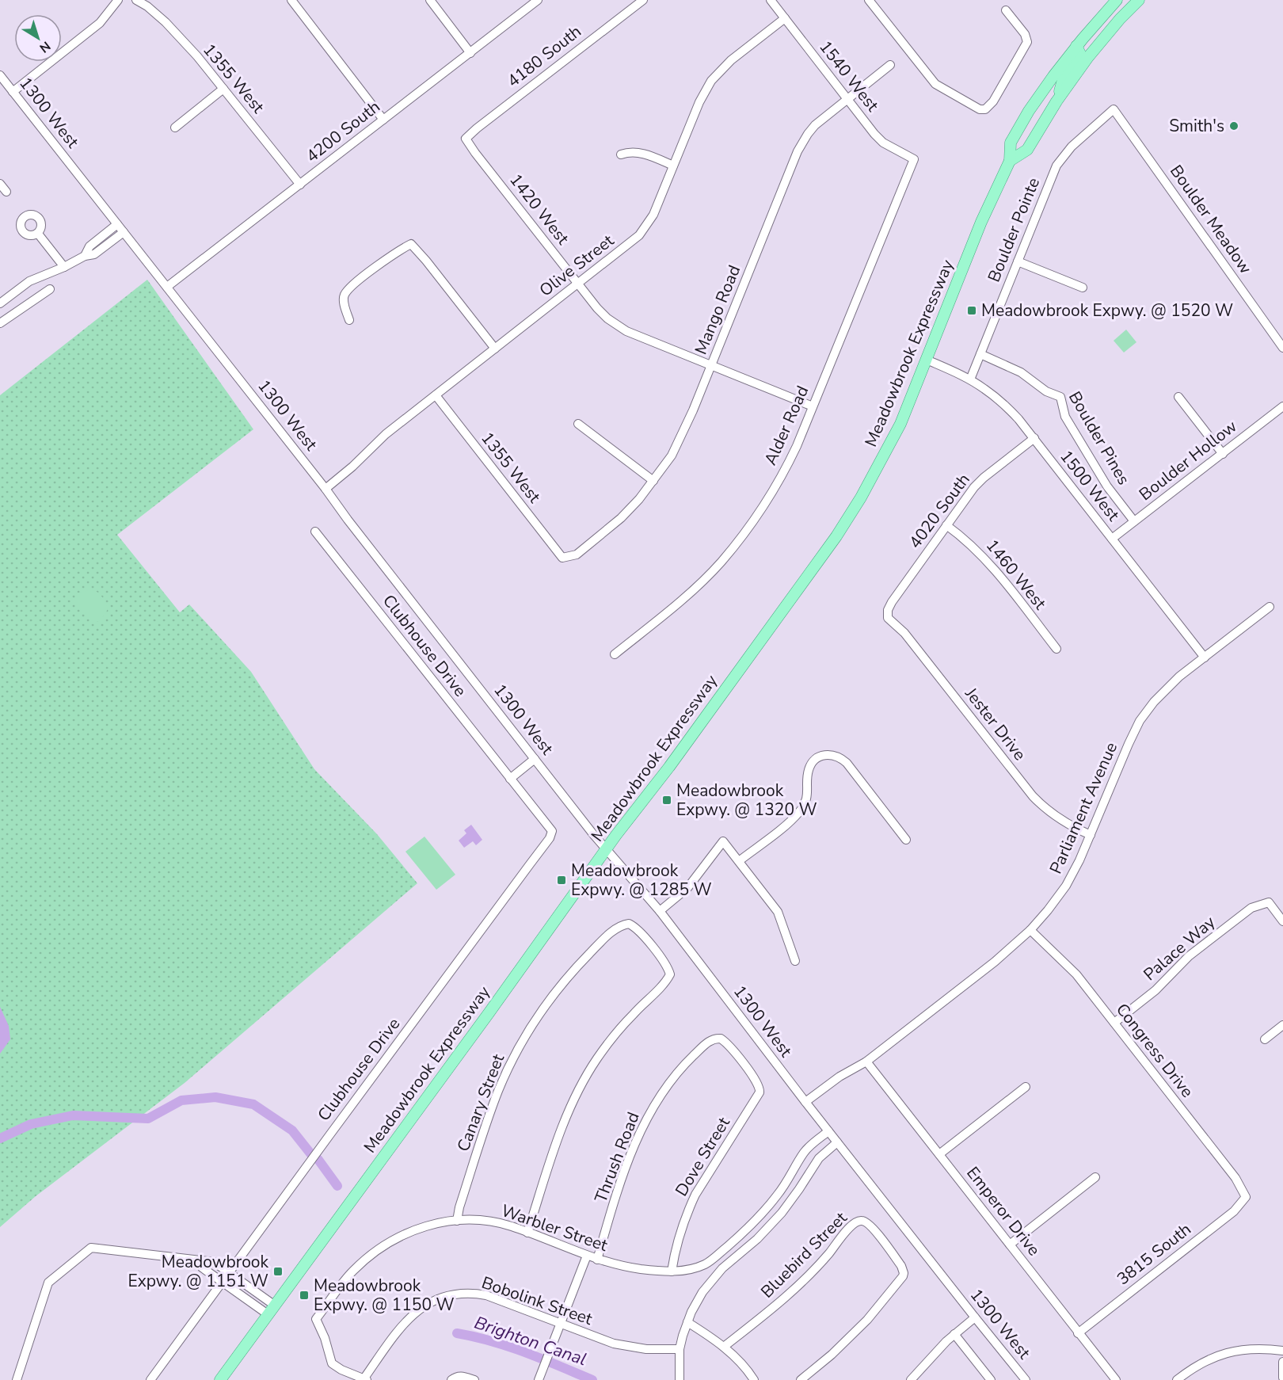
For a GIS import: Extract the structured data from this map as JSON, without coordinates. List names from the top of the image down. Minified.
{"streets":{"main road":["Meadowbrook Expressway"],"street":["4180 South","1540 West","1355 West","1300 West","4200 South","1420 West","Boulder Meadow","Boulder Pointe","Olive Street","Mango Road","Alder Road","Boulder Pines","Boulder Hollow","1500 West","4020 South","1460 West","Clubhouse Drive","Jester Drive","Parliament Avenue","Palace Way","Congress Drive","Canary Street","Dove Street","Thrush Road","Emperor Drive","Warbler Street","3815 South","Bluebird Street","Bobolink Street"]},"crossings":[["4180 South","1420 West"],["1540 West","Olive Street"],["1540 West","Mango Road"],["1540 West","Alder Road"],["1355 West","4200 South"],["1355 West","Olive Street"],["1355 West","Mango Road"],["1300 West","4200 South"],["1300 West","Olive Street"],["1300 West","Meadowbrook Expressway"],["1300 West","Parliament Avenue"],["1300 West","Warbler Street"],["1420 West","Olive Street"],["1420 West","Mango Road"],["1420 West","Alder Road"],["Boulder Meadow","Boulder Pointe"],["Boulder Pointe","Boulder Pines"],["Boulder Pointe","1500 West"],["Meadowbrook Expressway","1500 West"],["Boulder Pines","Boulder Hollow"],["Boulder Hollow","1500 West"],["1500 West","4020 South"],["1500 West","Parliament Avenue"],["4020 South","1460 West"],["4020 South","Jester Drive"],["Jester Drive","Parliament Avenue"],["Parliament Avenue","Congress Drive"],["Parliament Avenue","Emperor Drive"],["Palace Way","Congress Drive"],["Congress Drive","3815 South"],["Canary Street","Warbler Street"],["Dove Street","Thrush Road"],["Dove Street","Warbler Street"],["Thrush Road","Warbler Street"],["Emperor Drive","3815 South"],["Warbler Street","Bobolink Street"]],"water":["Brighton Canal"],"places":{"other":["Smith's"],"transit":["Meadowbrook Expwy. @ 1520 W","Meadowbrook Expwy. @ 1320 W","Meadowbrook Expwy. @ 1285 W","Meadowbrook Expwy. @ 1151 W","Meadowbrook Expwy. @ 1150 W"]},"north":"bottom right"}
